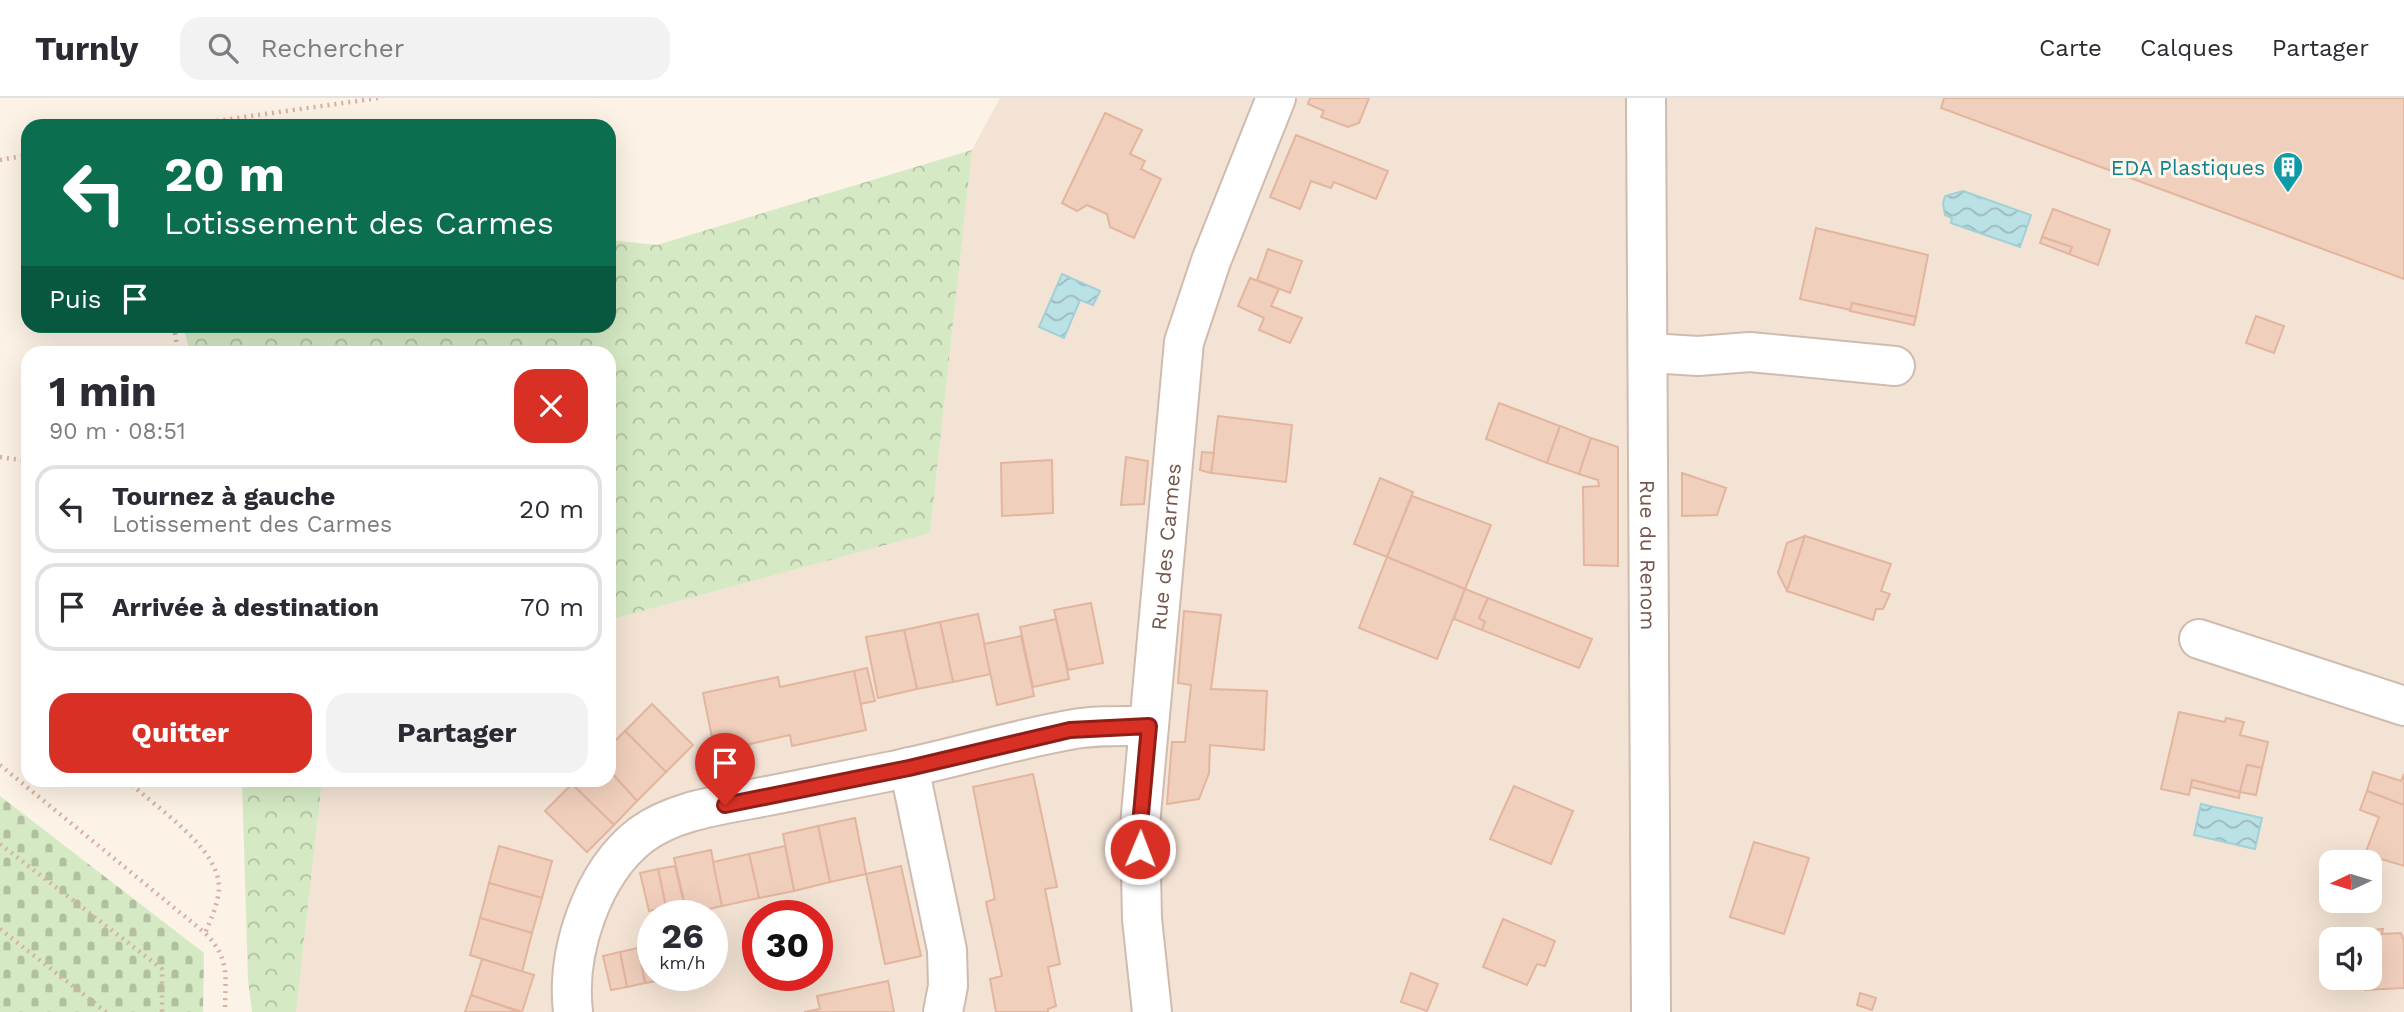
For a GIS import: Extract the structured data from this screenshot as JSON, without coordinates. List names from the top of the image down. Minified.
{"streets":{"street":["Rue des Carmes","Rue du Renom"]},"places":{"building":["EDA Plastiques"]},"north":"left","page":{"header":"Turnly","search":"Rechercher","nav":["Carte","Calques","Partager"],"turn":["20 m","Lotissement des Carmes"],"then":"Puis","heading":["1 min","90 m · 08:51"],"list":[{"name":"Tournez à gauche","note":"Lotissement des Carmes","value":"20 m"},{"name":"Arrivée à destination","value":"70 m"}],"buttons":["Quitter","Partager"],"speed":"26 km/h","limit":"30"}}
